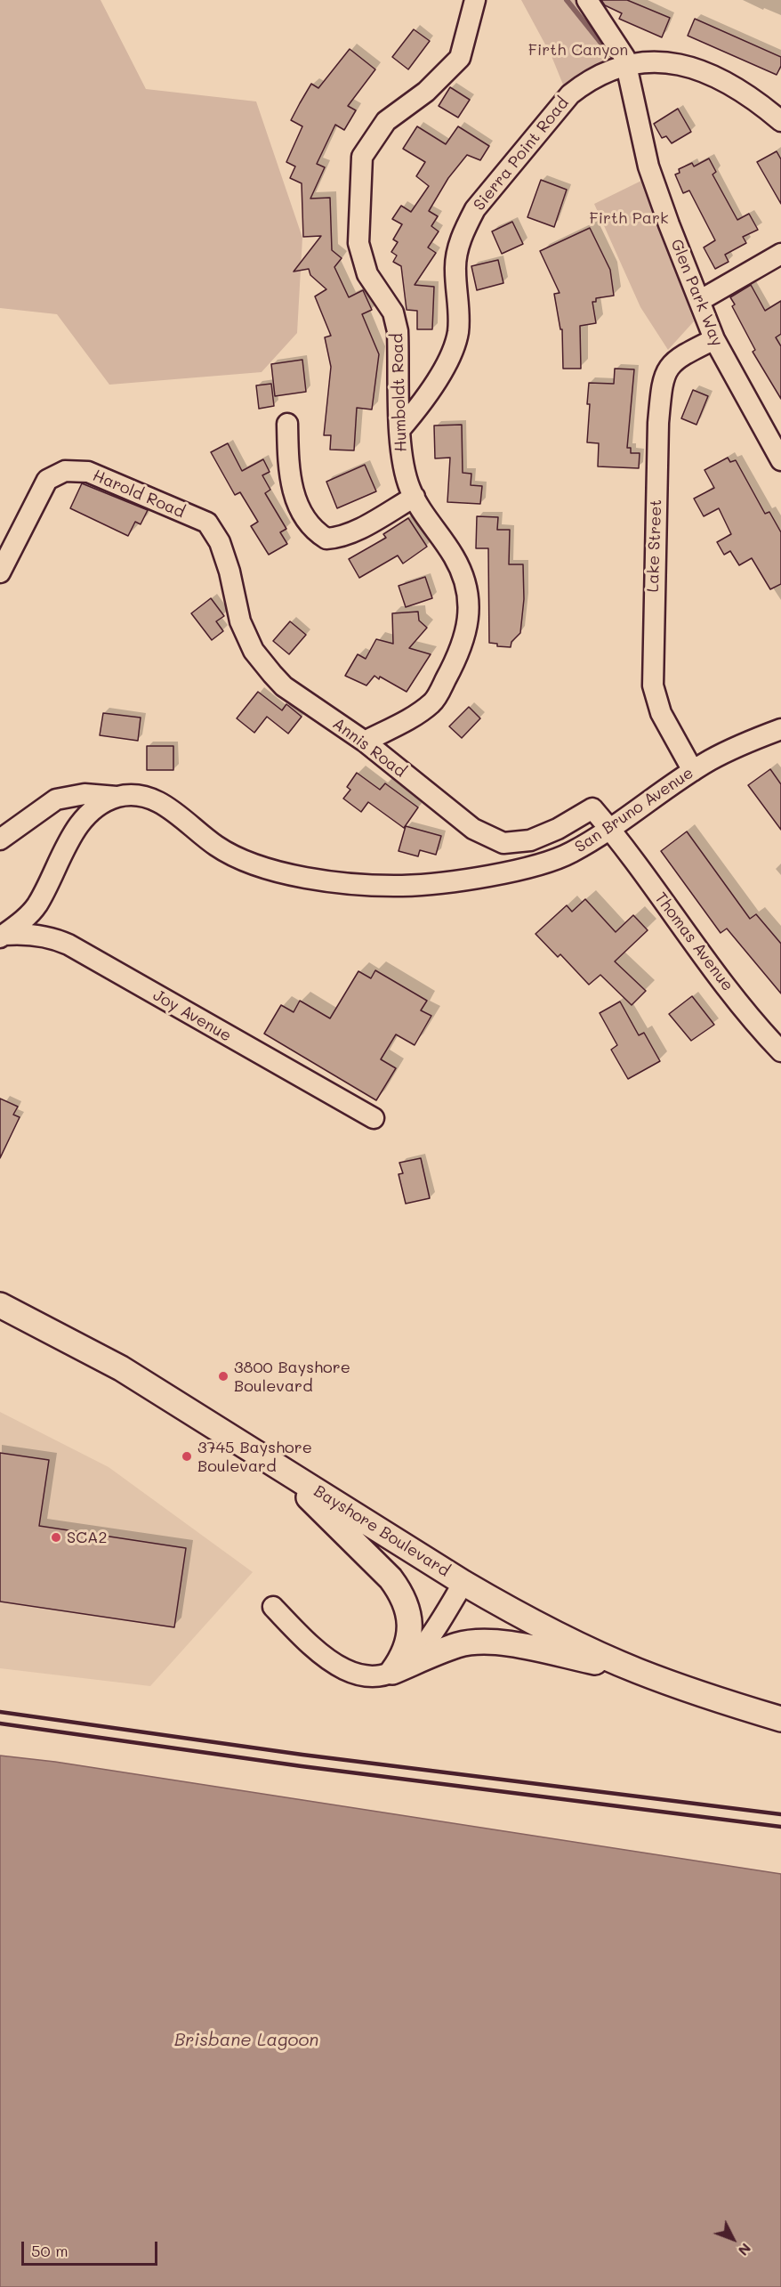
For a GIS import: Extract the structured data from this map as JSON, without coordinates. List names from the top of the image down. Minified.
{"streets":{"main road":["Bayshore Boulevard"],"street":["Sierra Point Road","Glen Park Way","Humboldt Road","Harold Road","Lake Street","Annis Road","San Bruno Avenue","Thomas Avenue","Joy Avenue"]},"crossings":[["Sierra Point Road","Glen Park Way"],["Sierra Point Road","Humboldt Road"],["Glen Park Way","Lake Street"],["Humboldt Road","Annis Road"],["Harold Road","Annis Road"],["Lake Street","San Bruno Avenue"],["Annis Road","San Bruno Avenue"],["Annis Road","Thomas Avenue"],["San Bruno Avenue","Thomas Avenue"],["San Bruno Avenue","Joy Avenue"]],"water":["Brisbane Lagoon"],"parks":["Firth Canyon","Firth Park"],"places":["3800 Bayshore Boulevard","3745 Bayshore Boulevard","SCA2"],"scale_bar":"50 m","north":"bottom right"}
